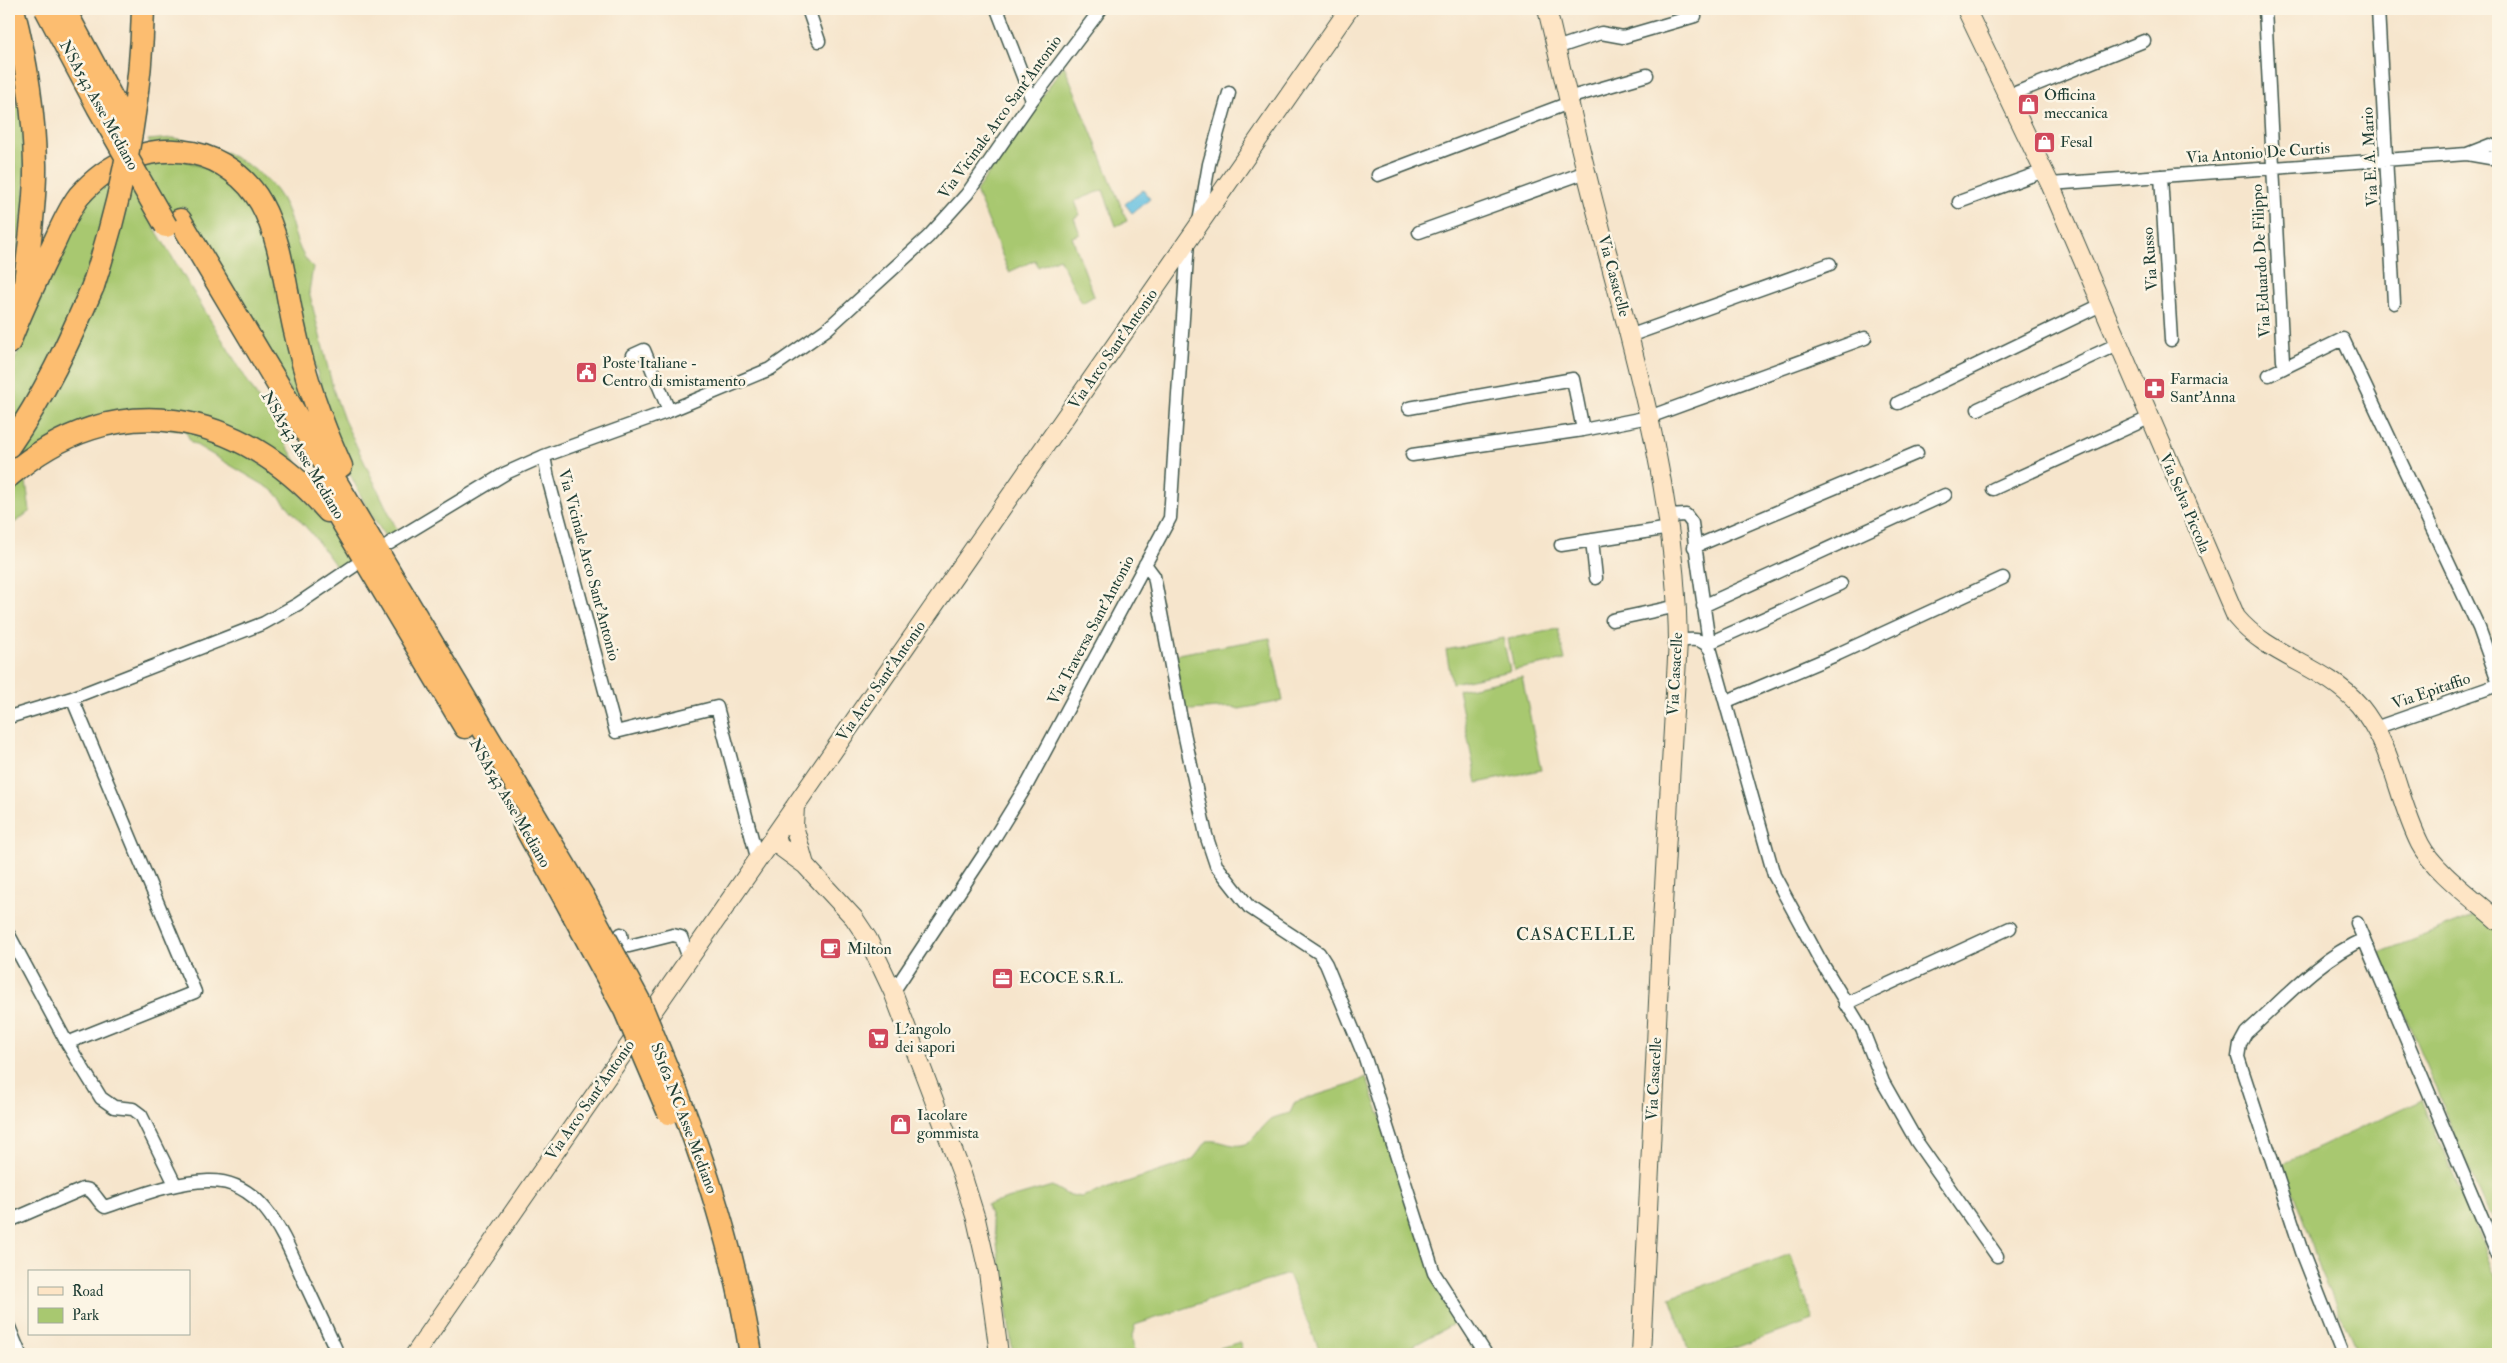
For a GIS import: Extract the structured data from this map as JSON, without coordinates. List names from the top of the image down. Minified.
{"streets":{"highway":["NSA543 Asse Mediano","SS162 NC Asse Mediano"],"street":["Via Vicinale Arco Sant'Antonio","Via Antonio De Curtis","Via E. A. Mario","Via Russo","Via Eduardo De Filippo","Via Casacelle","Via Arco Sant'Antonio","Via Selva Piccola","Via Traversa Sant'Antonio","Via Epitaffio"]},"crossings":[["NSA543 Asse Mediano","SS162 NC Asse Mediano"],["Via Vicinale Arco Sant'Antonio","Via Arco Sant'Antonio"],["Via Antonio De Curtis","Via E. A. Mario"],["Via Antonio De Curtis","Via Russo"],["Via Antonio De Curtis","Via Eduardo De Filippo"],["Via Antonio De Curtis","Via Selva Piccola"],["Via Arco Sant'Antonio","Via Traversa Sant'Antonio"],["Via Selva Piccola","Via Epitaffio"]],"districts":["CASACELLE"],"places":{"shop":["Officina meccanica","Fesal","Iacolare gommista"],"public building":["Poste Italiane - Centro di smistamento"],"pharmacy":["Farmacia Sant'Anna"],"cafe":["Milton"],"office":["ECOCE S.R.L."],"supermarket":["L'angolo dei sapori"]},"legend":["Road","Park"]}
